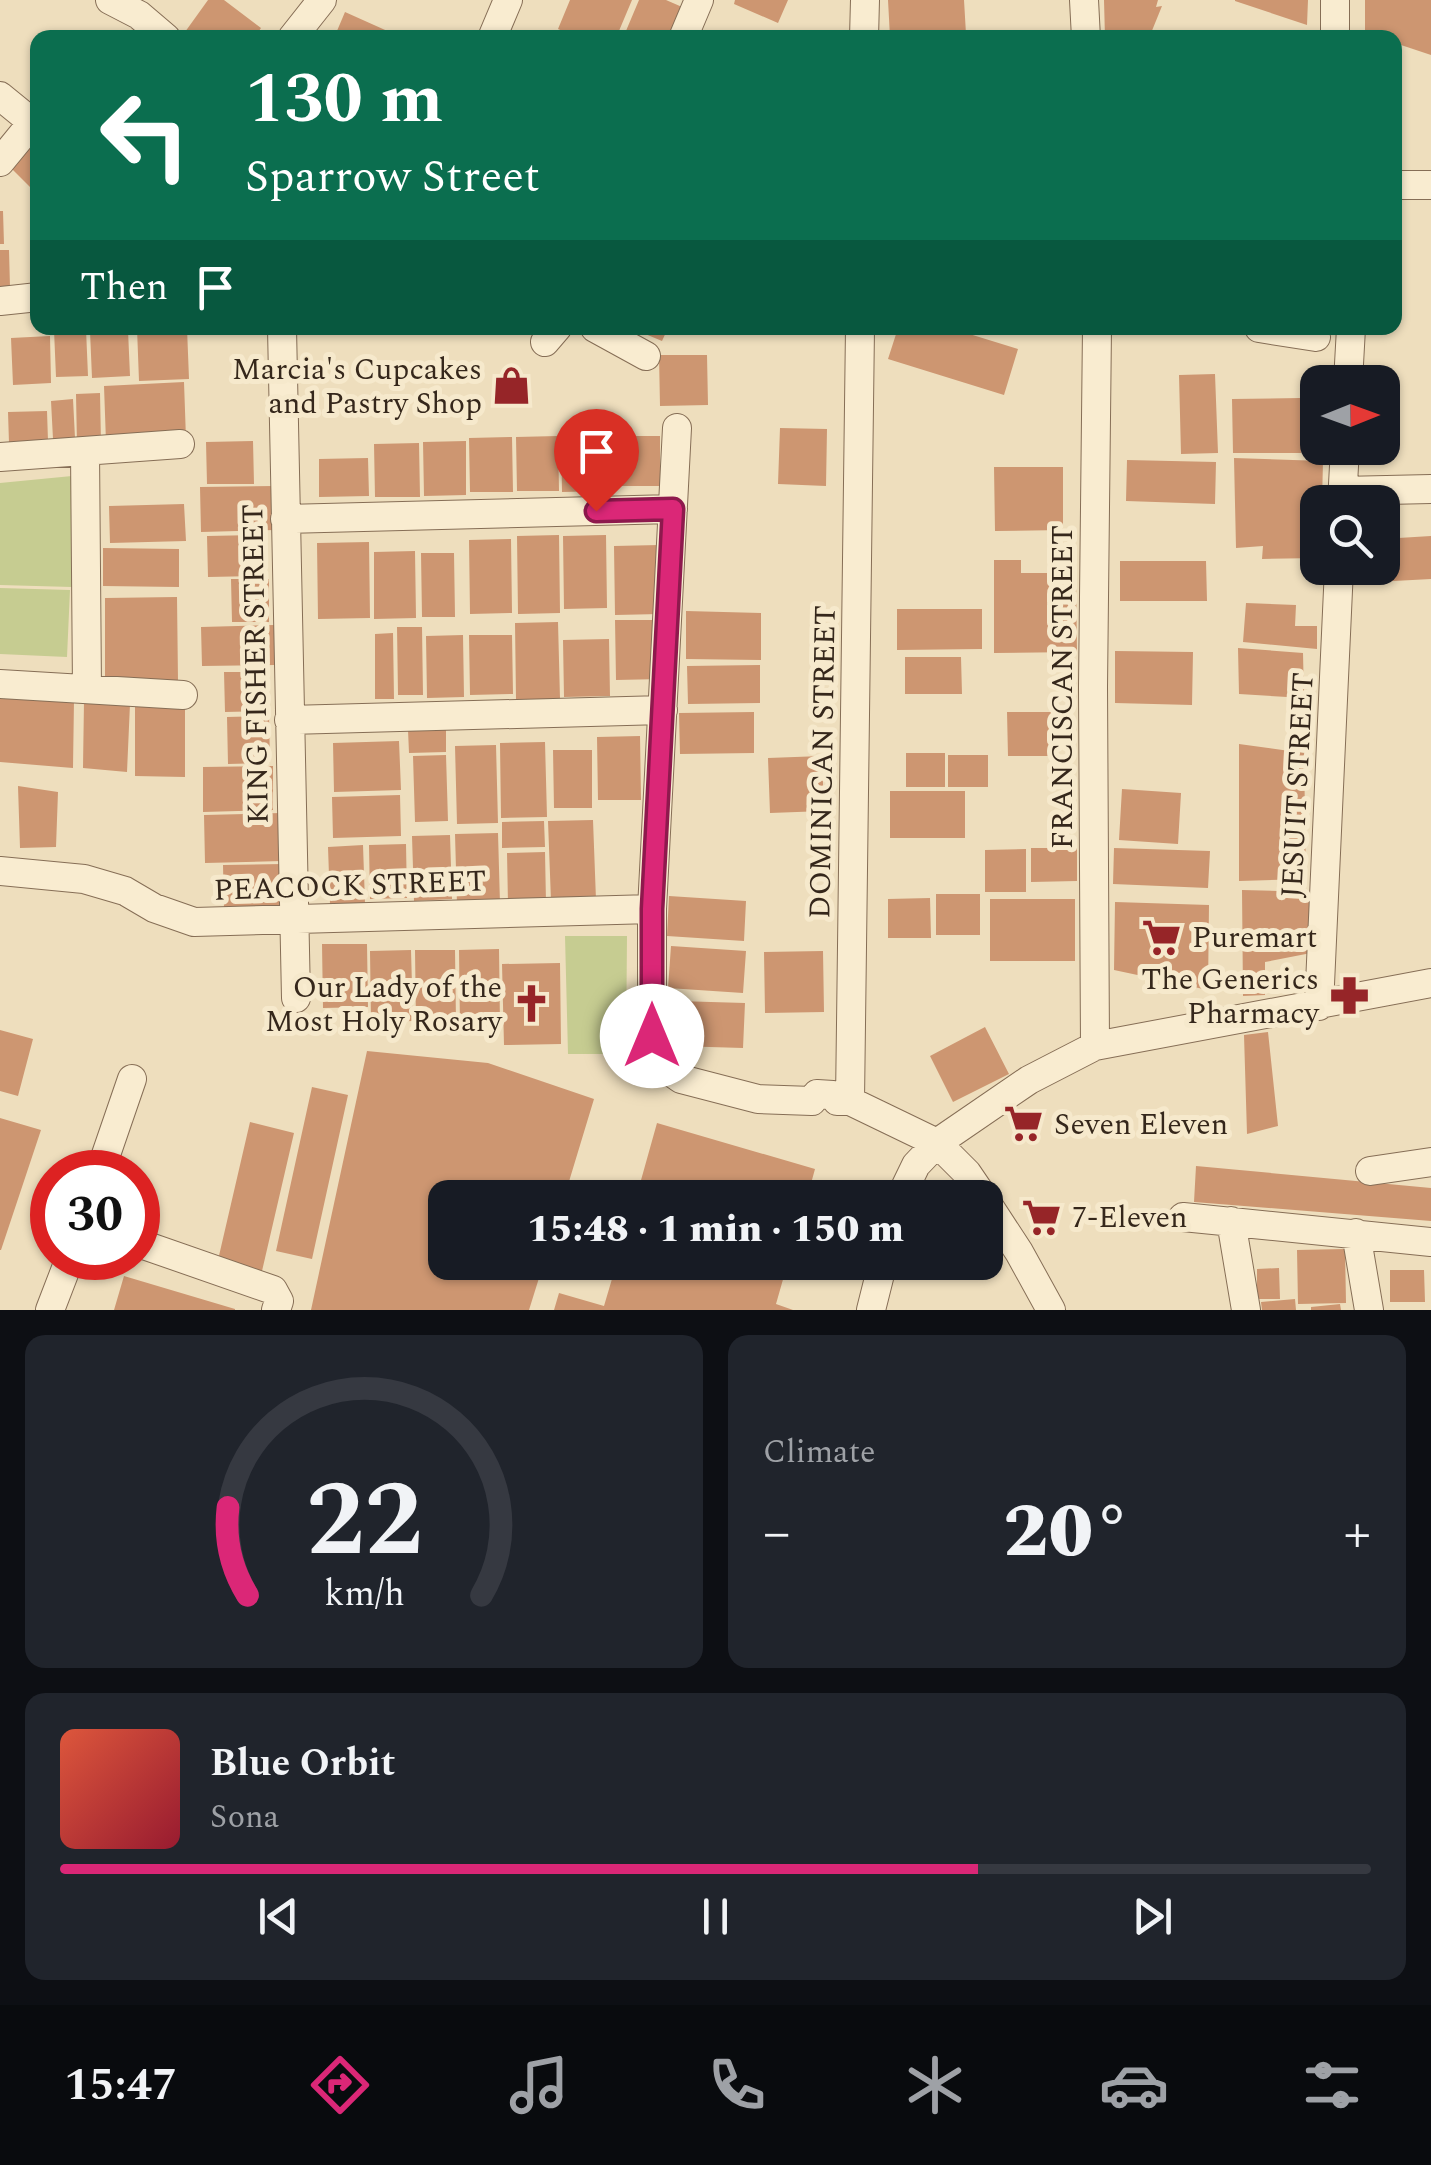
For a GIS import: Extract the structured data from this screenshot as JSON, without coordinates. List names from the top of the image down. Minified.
{"streets":{"street":["KING FISHER STREET","FRANCISCAN STREET","DOMINICAN STREET","JESUIT STREET","PEACOCK STREET"]},"crossings":[["KING FISHER STREET","PEACOCK STREET"]],"places":{"shop":["Marcia's Cupcakes and Pastry Shop"],"supermarket":["Puremart","Seven Eleven","7-Eleven"],"pharmacy":["The Generics Pharmacy"],"church":["Our Lady of the Most Holy Rosary"]},"north":"right","page":{"turn":["130 m","Sparrow Street"],"then":"Then","limit":"30","trip":"15:48 · 1 min · 150 m","tile":"Climate","heat":["−","20°","+"],"song":["Blue Orbit","Sona"],"tabs":"15:47","gauge":["22","km/h"]}}
